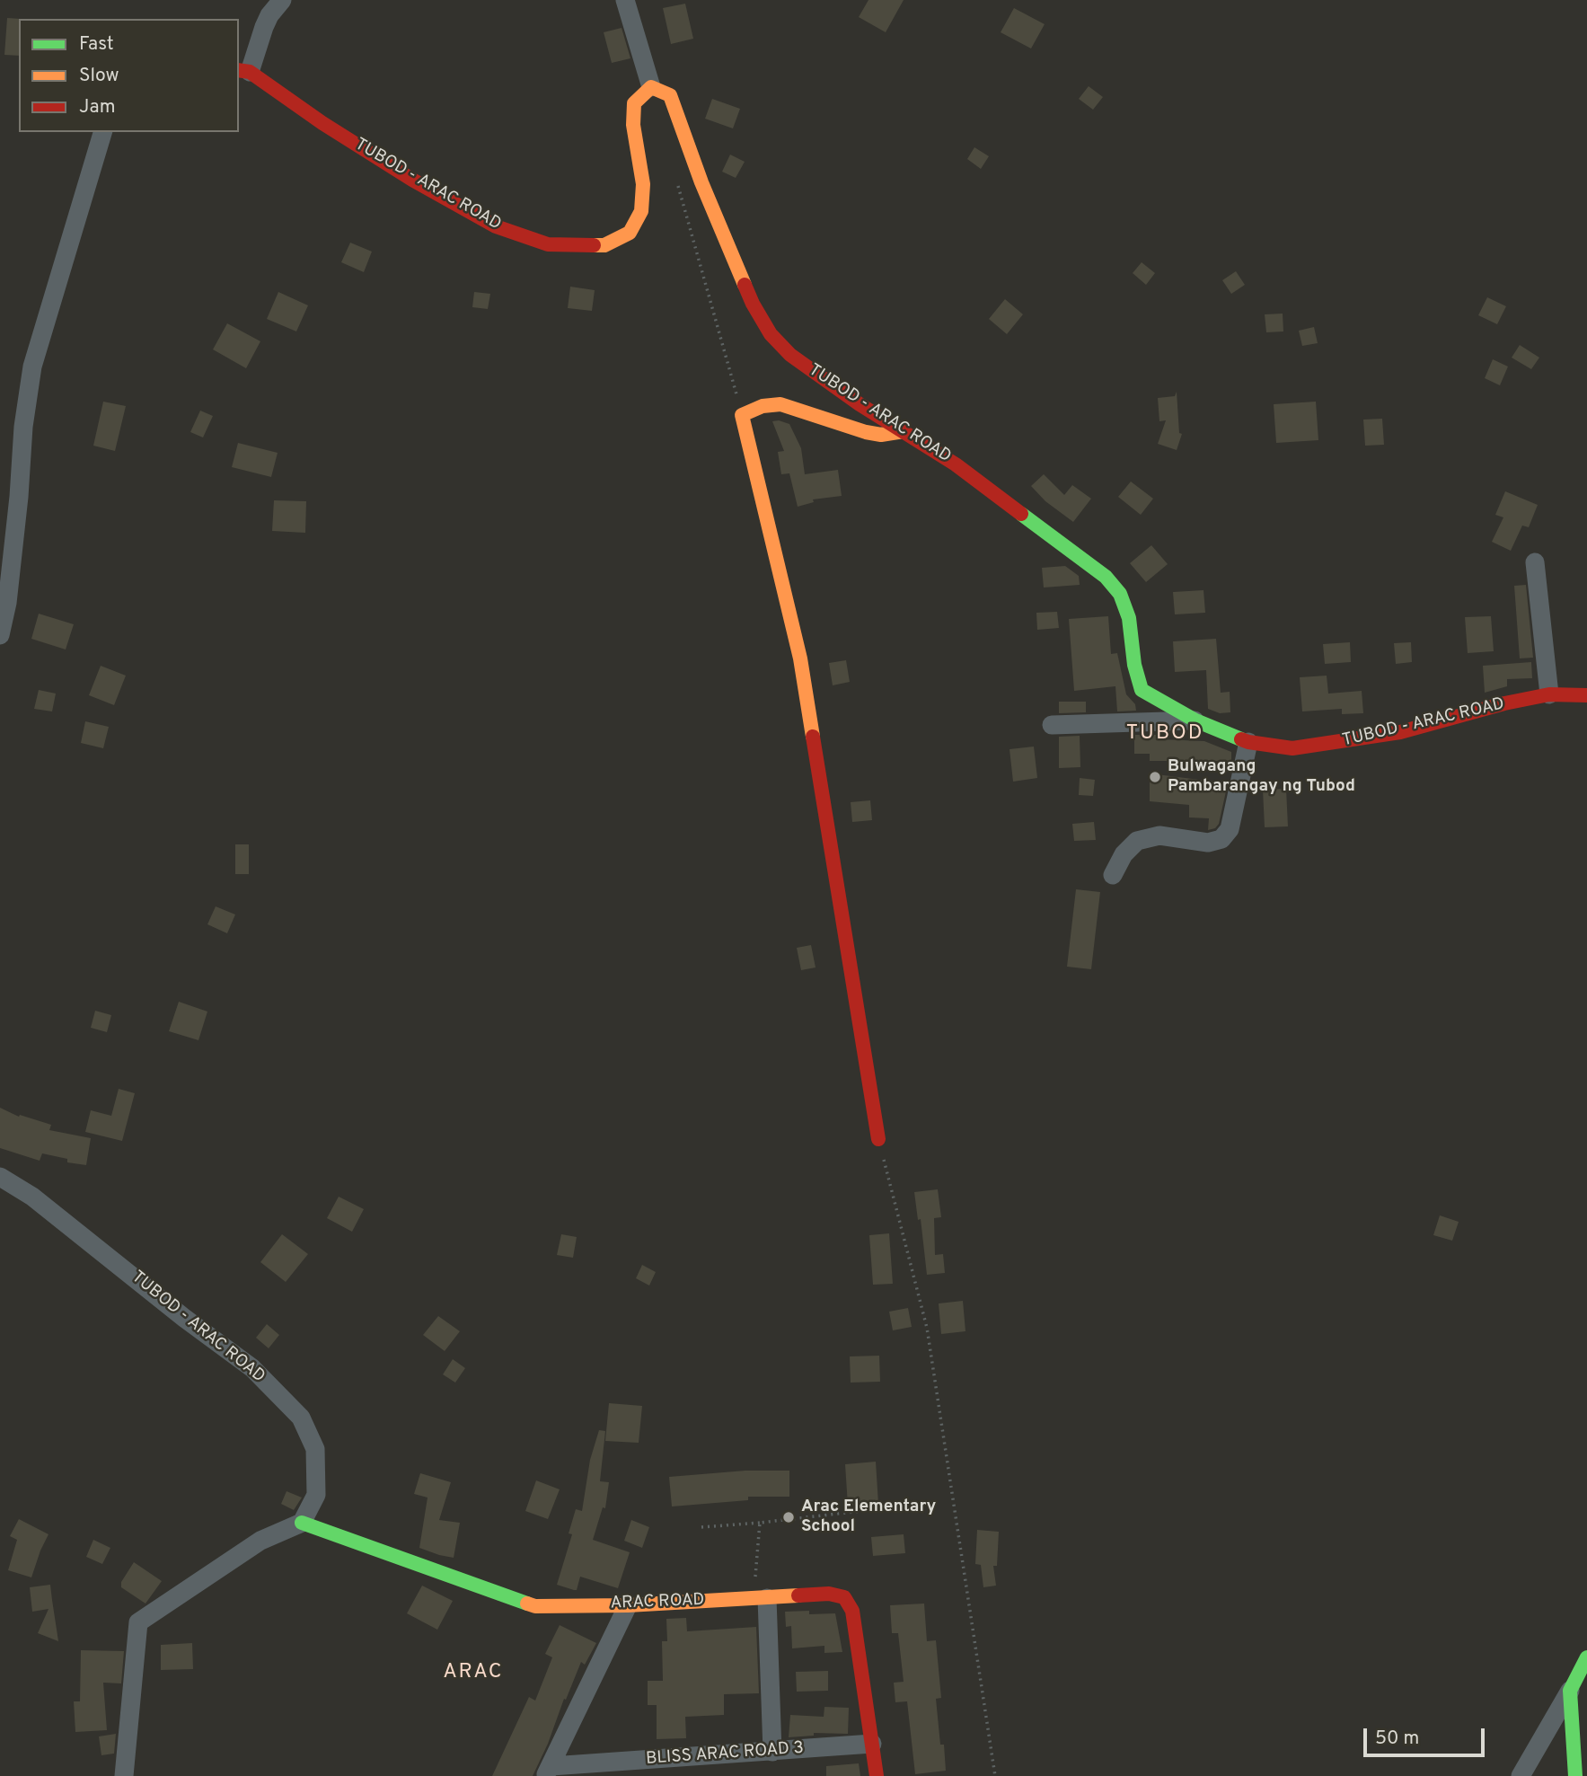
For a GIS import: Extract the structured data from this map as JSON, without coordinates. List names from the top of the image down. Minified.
{"streets":{"street":["TUBOD - ARAC ROAD","ARAC ROAD","BLISS ARAC ROAD 3"]},"crossings":[["TUBOD - ARAC ROAD","ARAC ROAD"],["ARAC ROAD","BLISS ARAC ROAD 3"]],"districts":["TUBOD","ARAC"],"places":["Bulwagang Pambarangay ng Tubod","Arac Elementary School"],"legend":["Fast","Slow","Jam"],"scale_bar":"50 m"}
